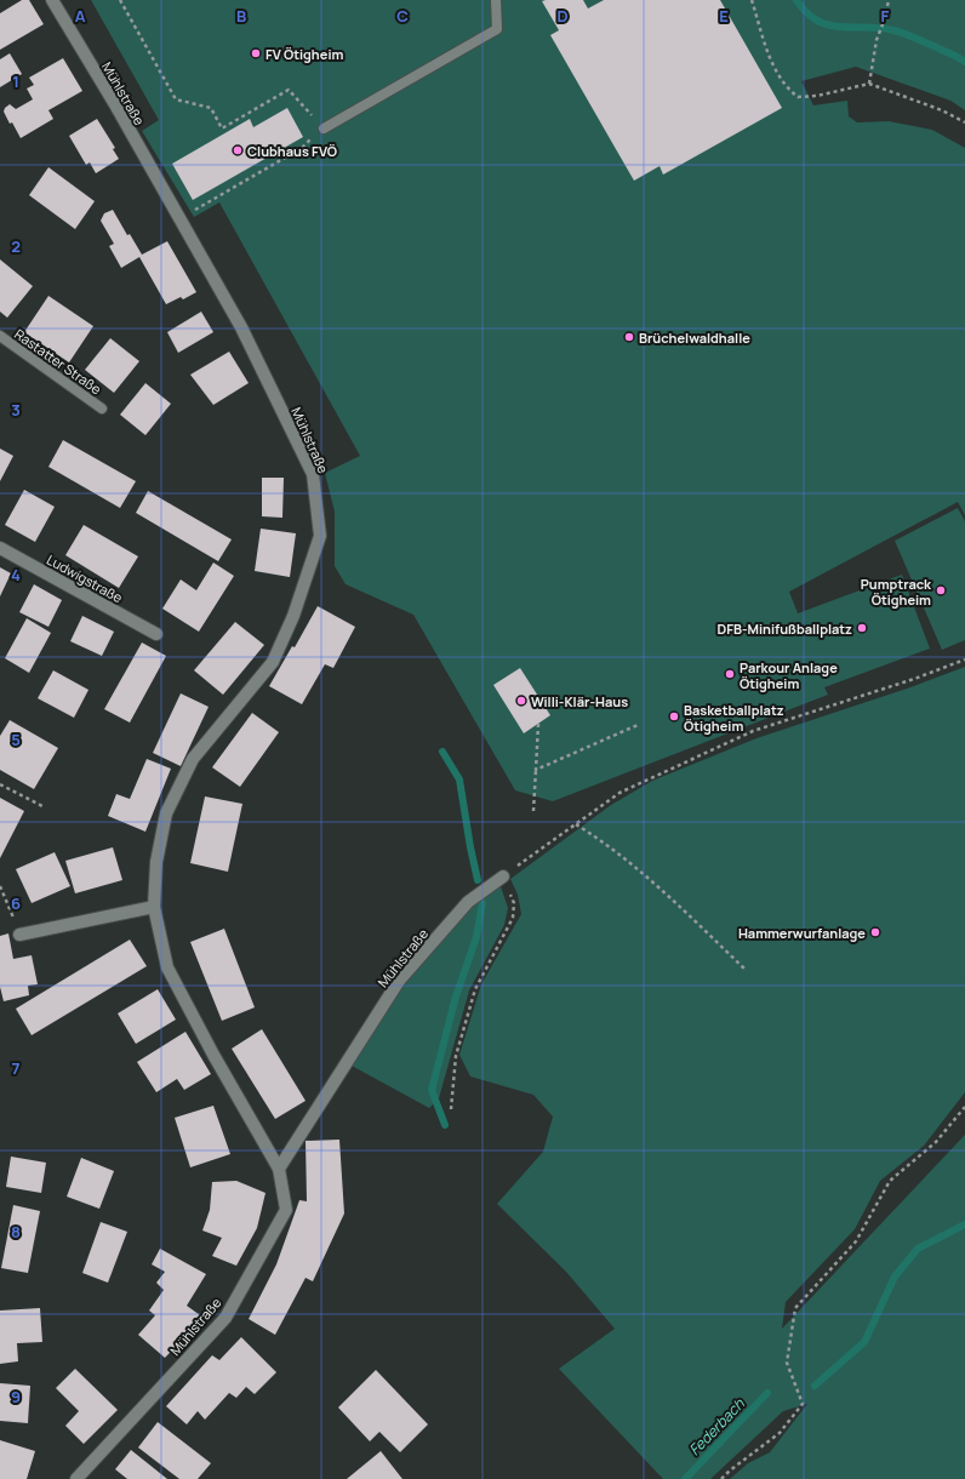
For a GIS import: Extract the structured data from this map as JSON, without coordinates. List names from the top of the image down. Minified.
{"streets":{"street":["Mühlstraße","Ludwigstraße"],"lane":["Rastatter Straße"]},"water":["Federbach"],"places":["FV Ötigheim","Clubhaus FVÖ","Brüchelwaldhalle","Pumptrack Ötigheim","DFB-Minifußballplatz","Parkour Anlage Ötigheim","Willi-Klär-Haus","Basketballplatz Ötigheim","Hammerwurfanlage"],"grid":{"columns":["A","B","C","D","E","F"],"rows":["1","2","3","4","5","6","7","8","9"]}}
